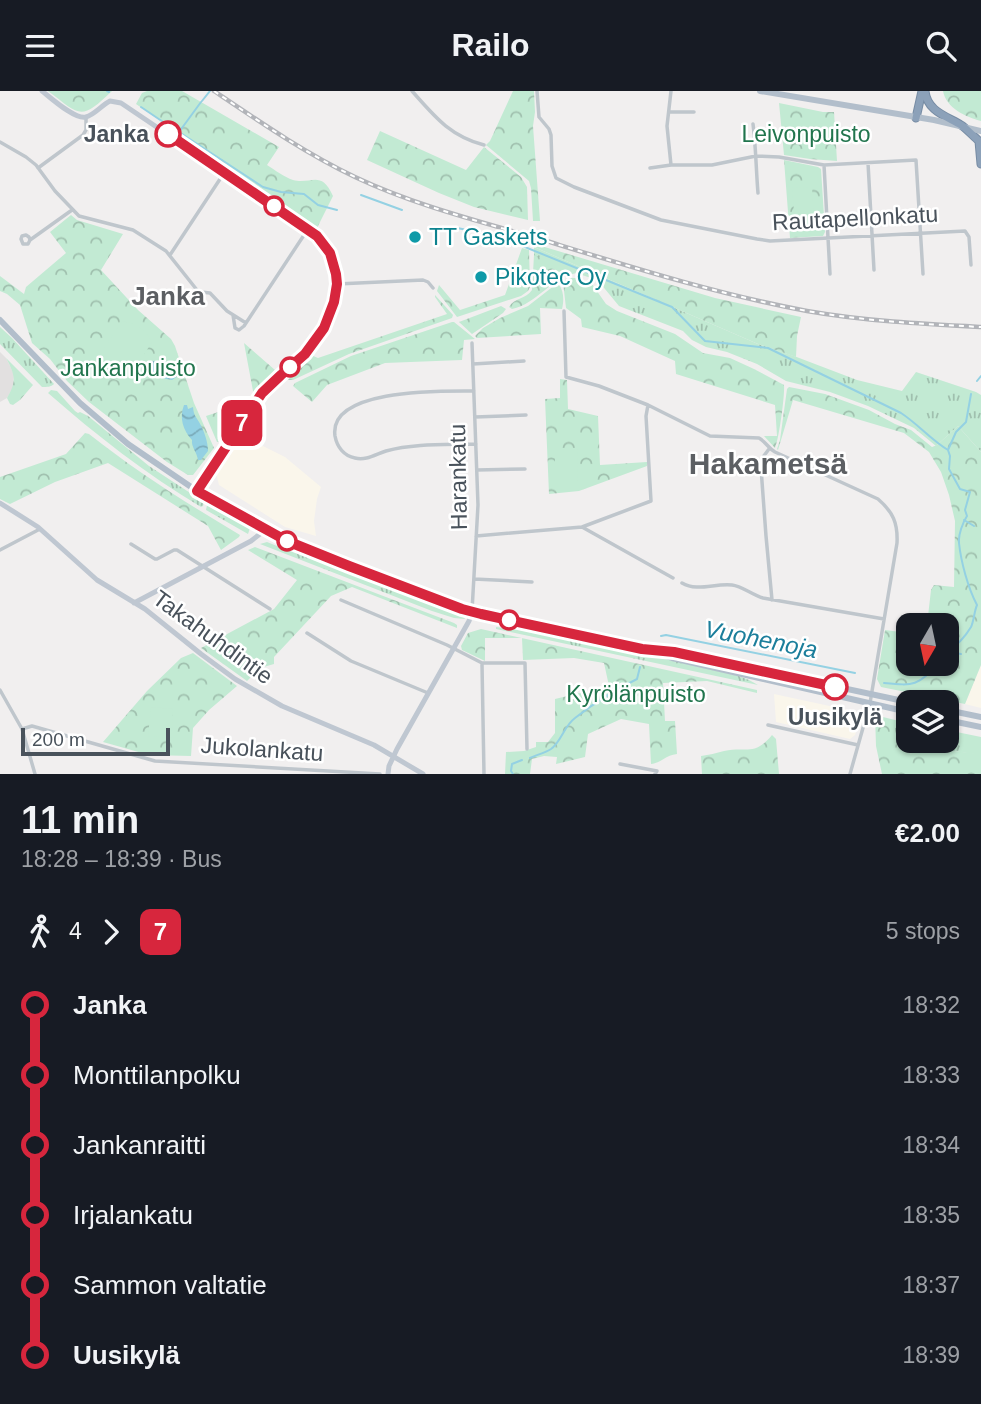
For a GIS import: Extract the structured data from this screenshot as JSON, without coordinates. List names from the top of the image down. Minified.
{"streets":{"street":["Rautapellonkatu","Harankatu","Takahuhdintie","Jukolankatu"]},"districts":["Janka","Hakametsä"],"water":["Vuohenoja"],"parks":["Leivonpuisto","Jankanpuisto","Kyrölänpuisto"],"places":["Janka","TT Gaskets","Pikotec Oy","Uusikylä"],"lines":["bus line 7"],"scale_bar":"200 m","north":"bottom","page":{"header":"Railo","on_map":"7","scale":"200 m","heading":["11 min","18:28 – 18:39 · Bus","€2.00"],"legs":["4","7","5 stops"],"list":[{"name":"Janka","value":"18:32"},{"name":"Monttilanpolku","value":"18:33"},{"name":"Jankanraitti","value":"18:34"},{"name":"Irjalankatu","value":"18:35"},{"name":"Sammon valtatie","value":"18:37"},{"name":"Uusikylä","value":"18:39"}]}}
